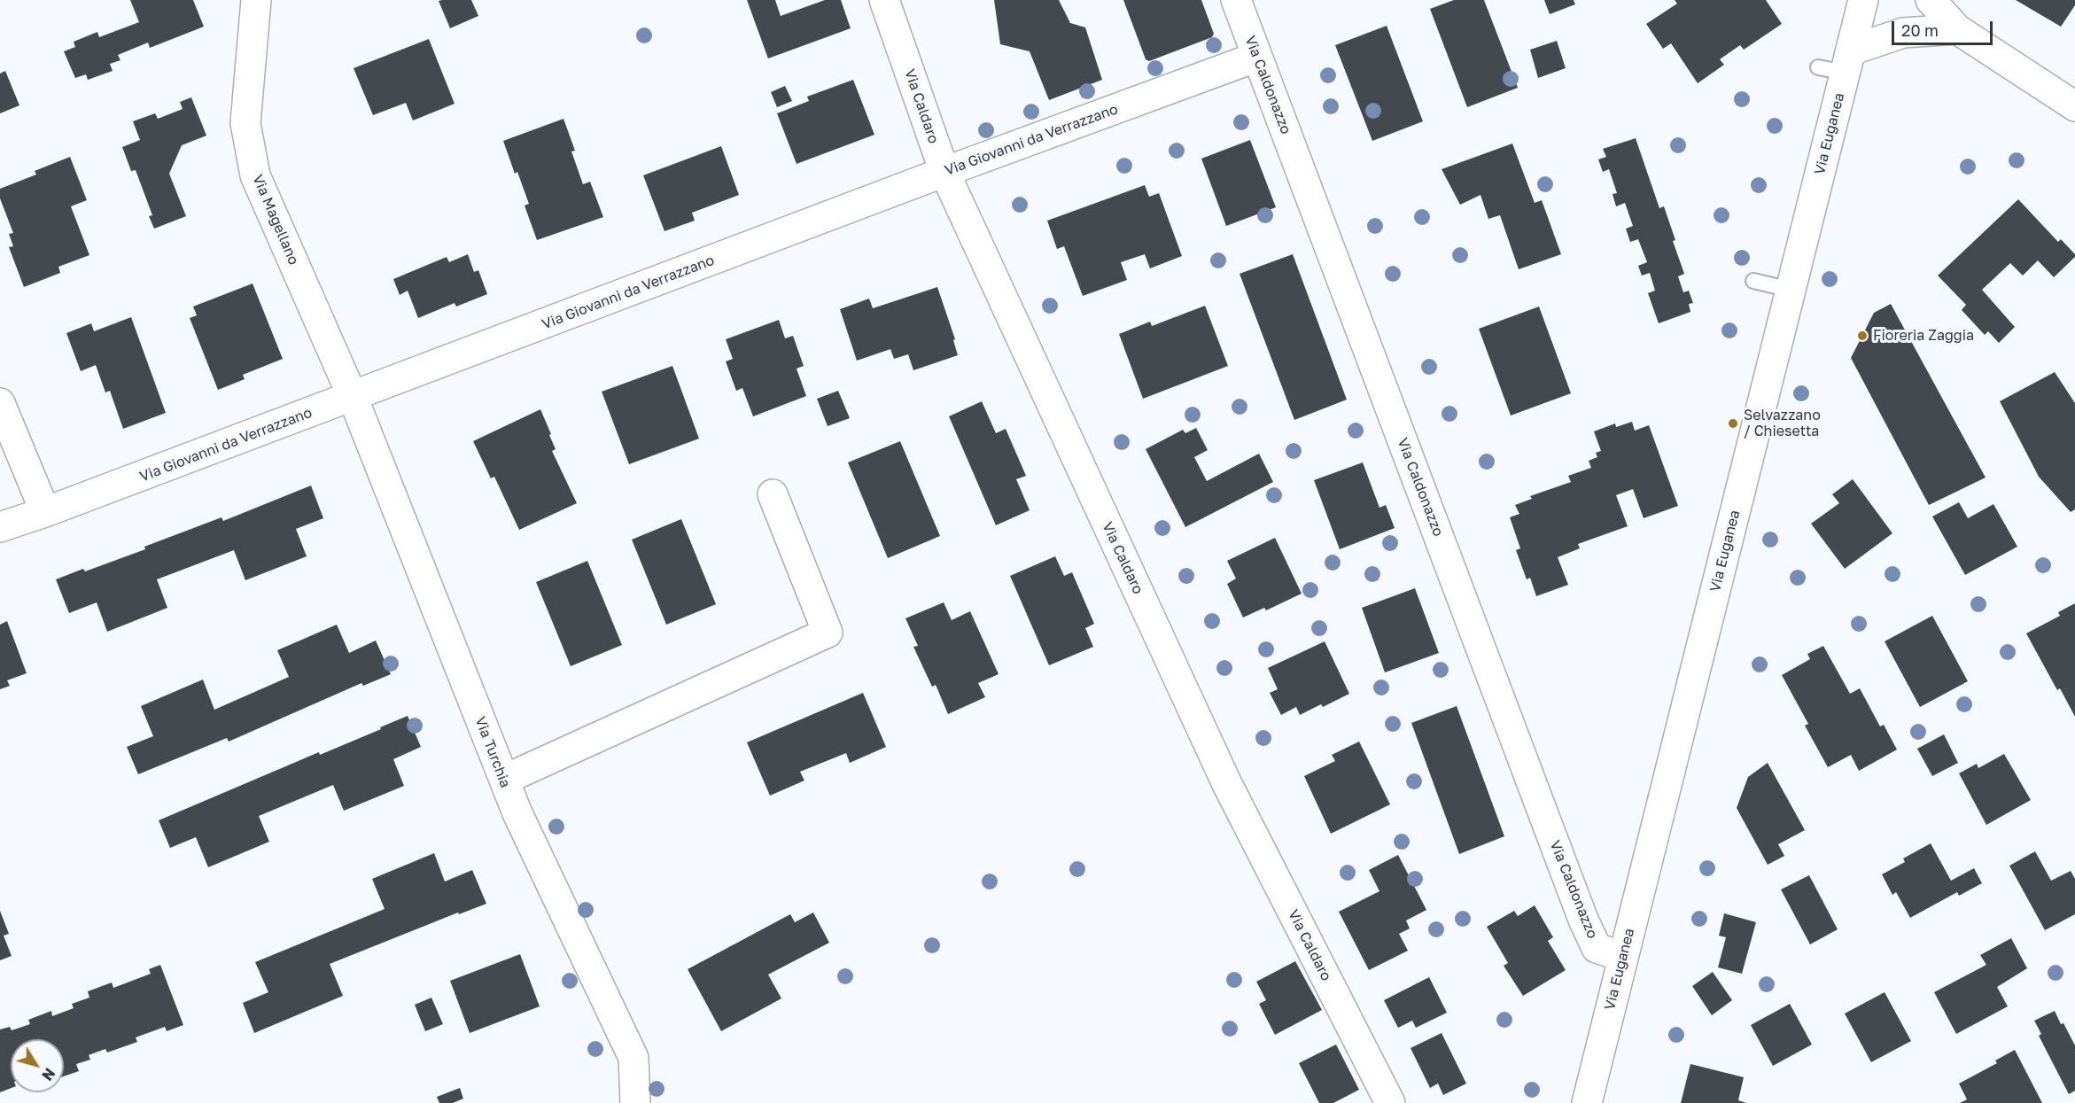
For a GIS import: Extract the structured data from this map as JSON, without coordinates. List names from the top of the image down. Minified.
{"streets":{"street":["Via Caldonazzo","Via Caldaro","Via Euganea","Via Giovanni da Verrazzano","Via Magellano","Via Turchia"]},"crossings":[["Via Caldonazzo","Via Euganea"],["Via Caldonazzo","Via Giovanni da Verrazzano"],["Via Caldaro","Via Giovanni da Verrazzano"],["Via Giovanni da Verrazzano","Via Magellano"],["Via Giovanni da Verrazzano","Via Turchia"],["Via Magellano","Via Turchia"]],"places":["Fioreria Zaggia","Selvazzano / Chiesetta"],"scale_bar":"20 m","north":"bottom right"}
